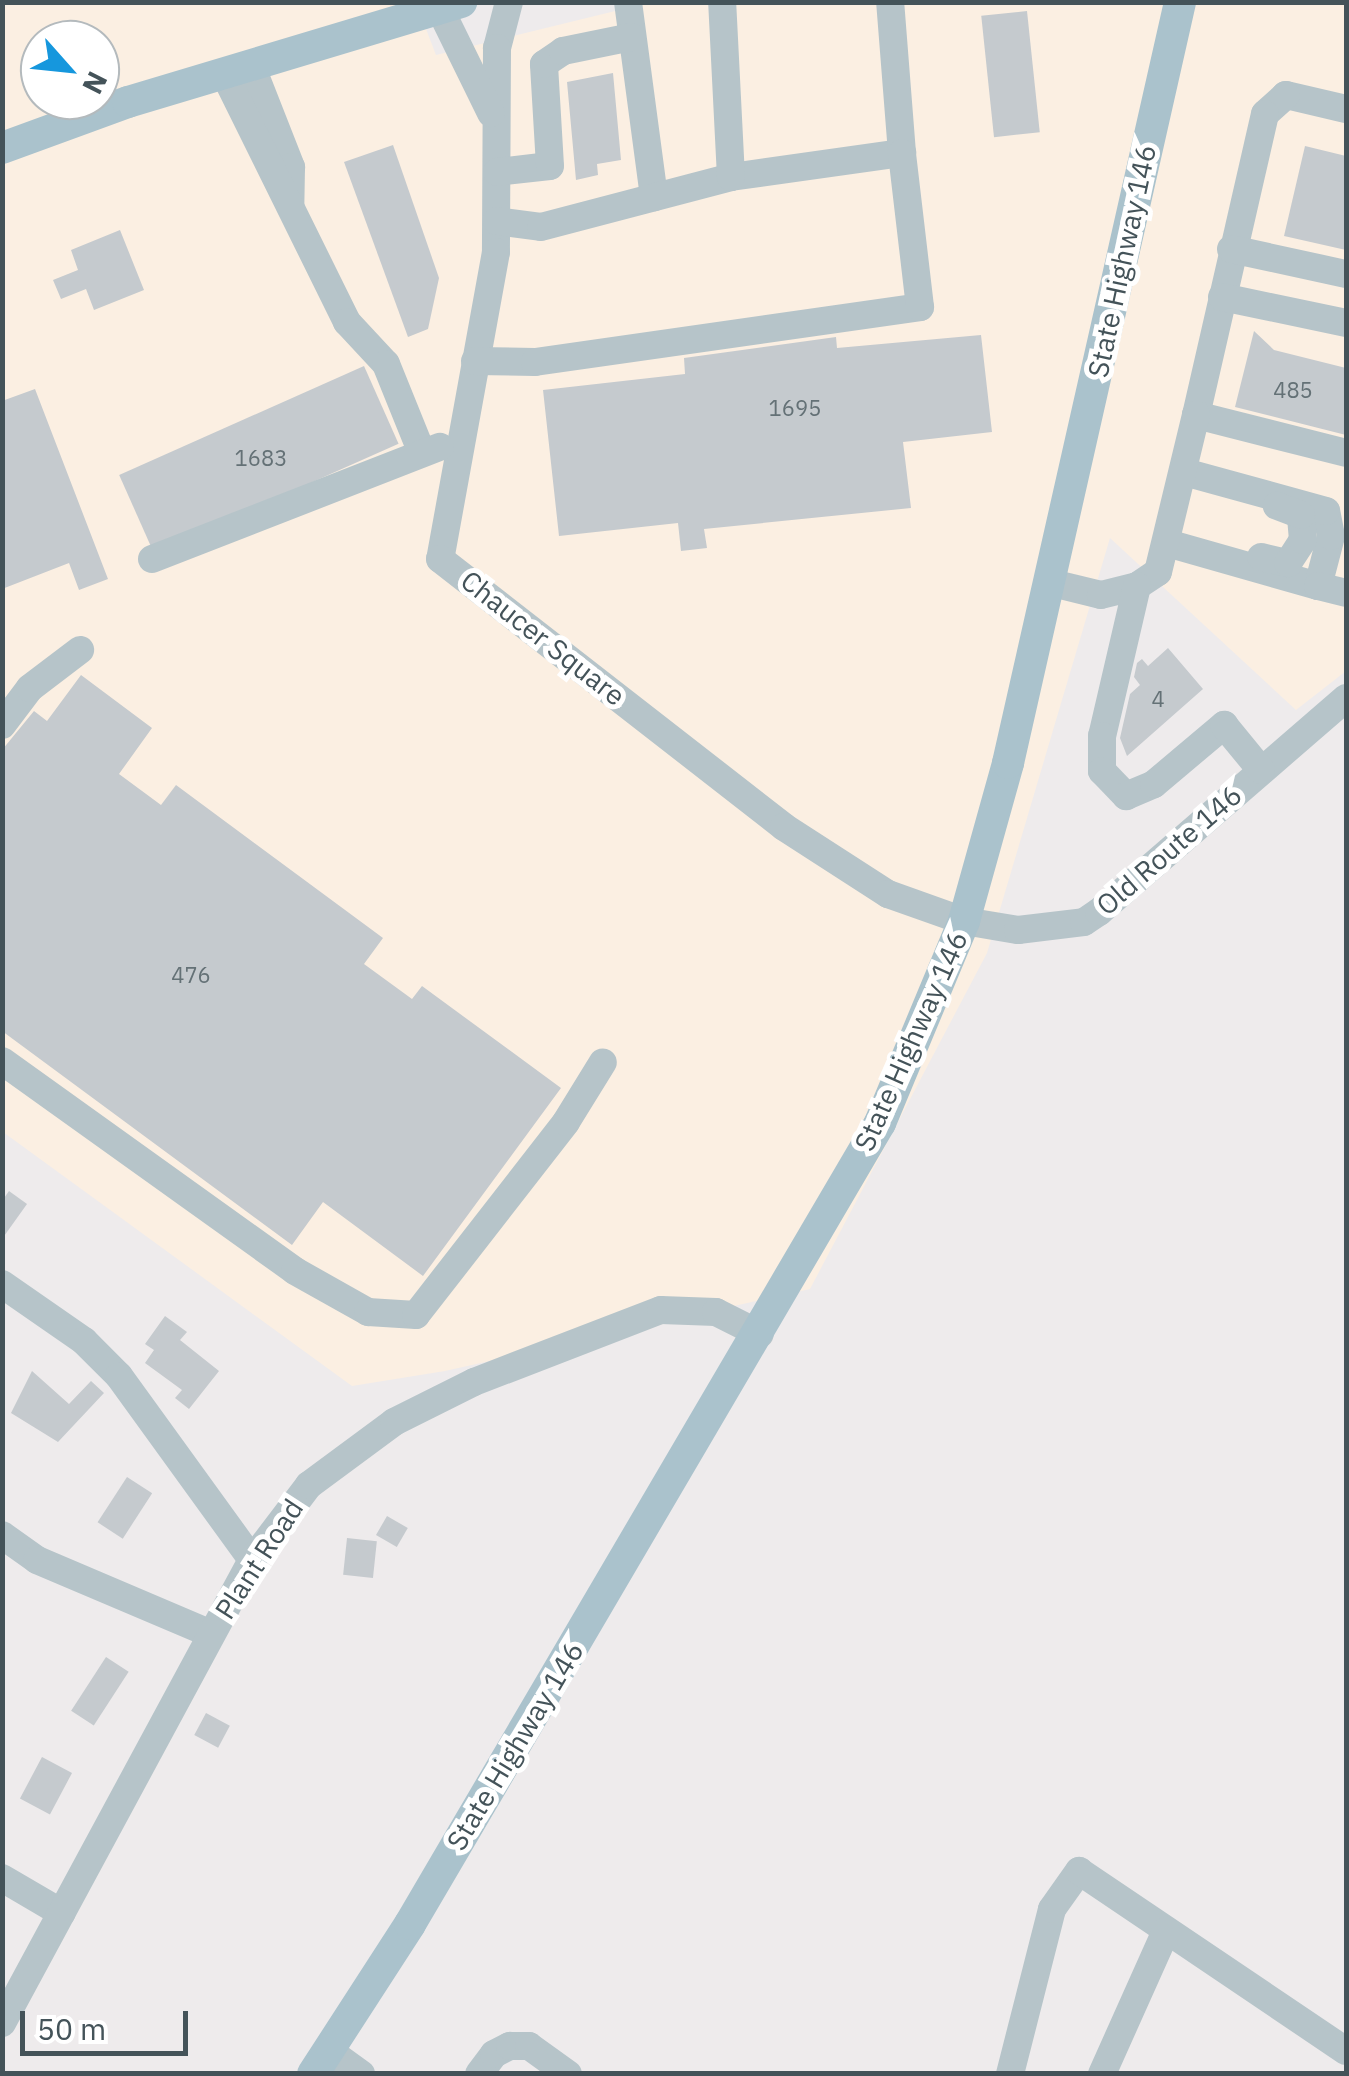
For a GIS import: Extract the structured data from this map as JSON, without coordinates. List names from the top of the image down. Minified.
{"streets":{"main road":["State Highway 146"],"street":["Chaucer Square","Old Route 146","Plant Road"]},"crossings":[["State Highway 146","Chaucer Square"],["State Highway 146","Old Route 146"],["State Highway 146","Plant Road"],["Chaucer Square","Old Route 146"]],"house_numbers":["485","1695","1683","4","476"],"scale_bar":"50 m","north":"bottom right"}
